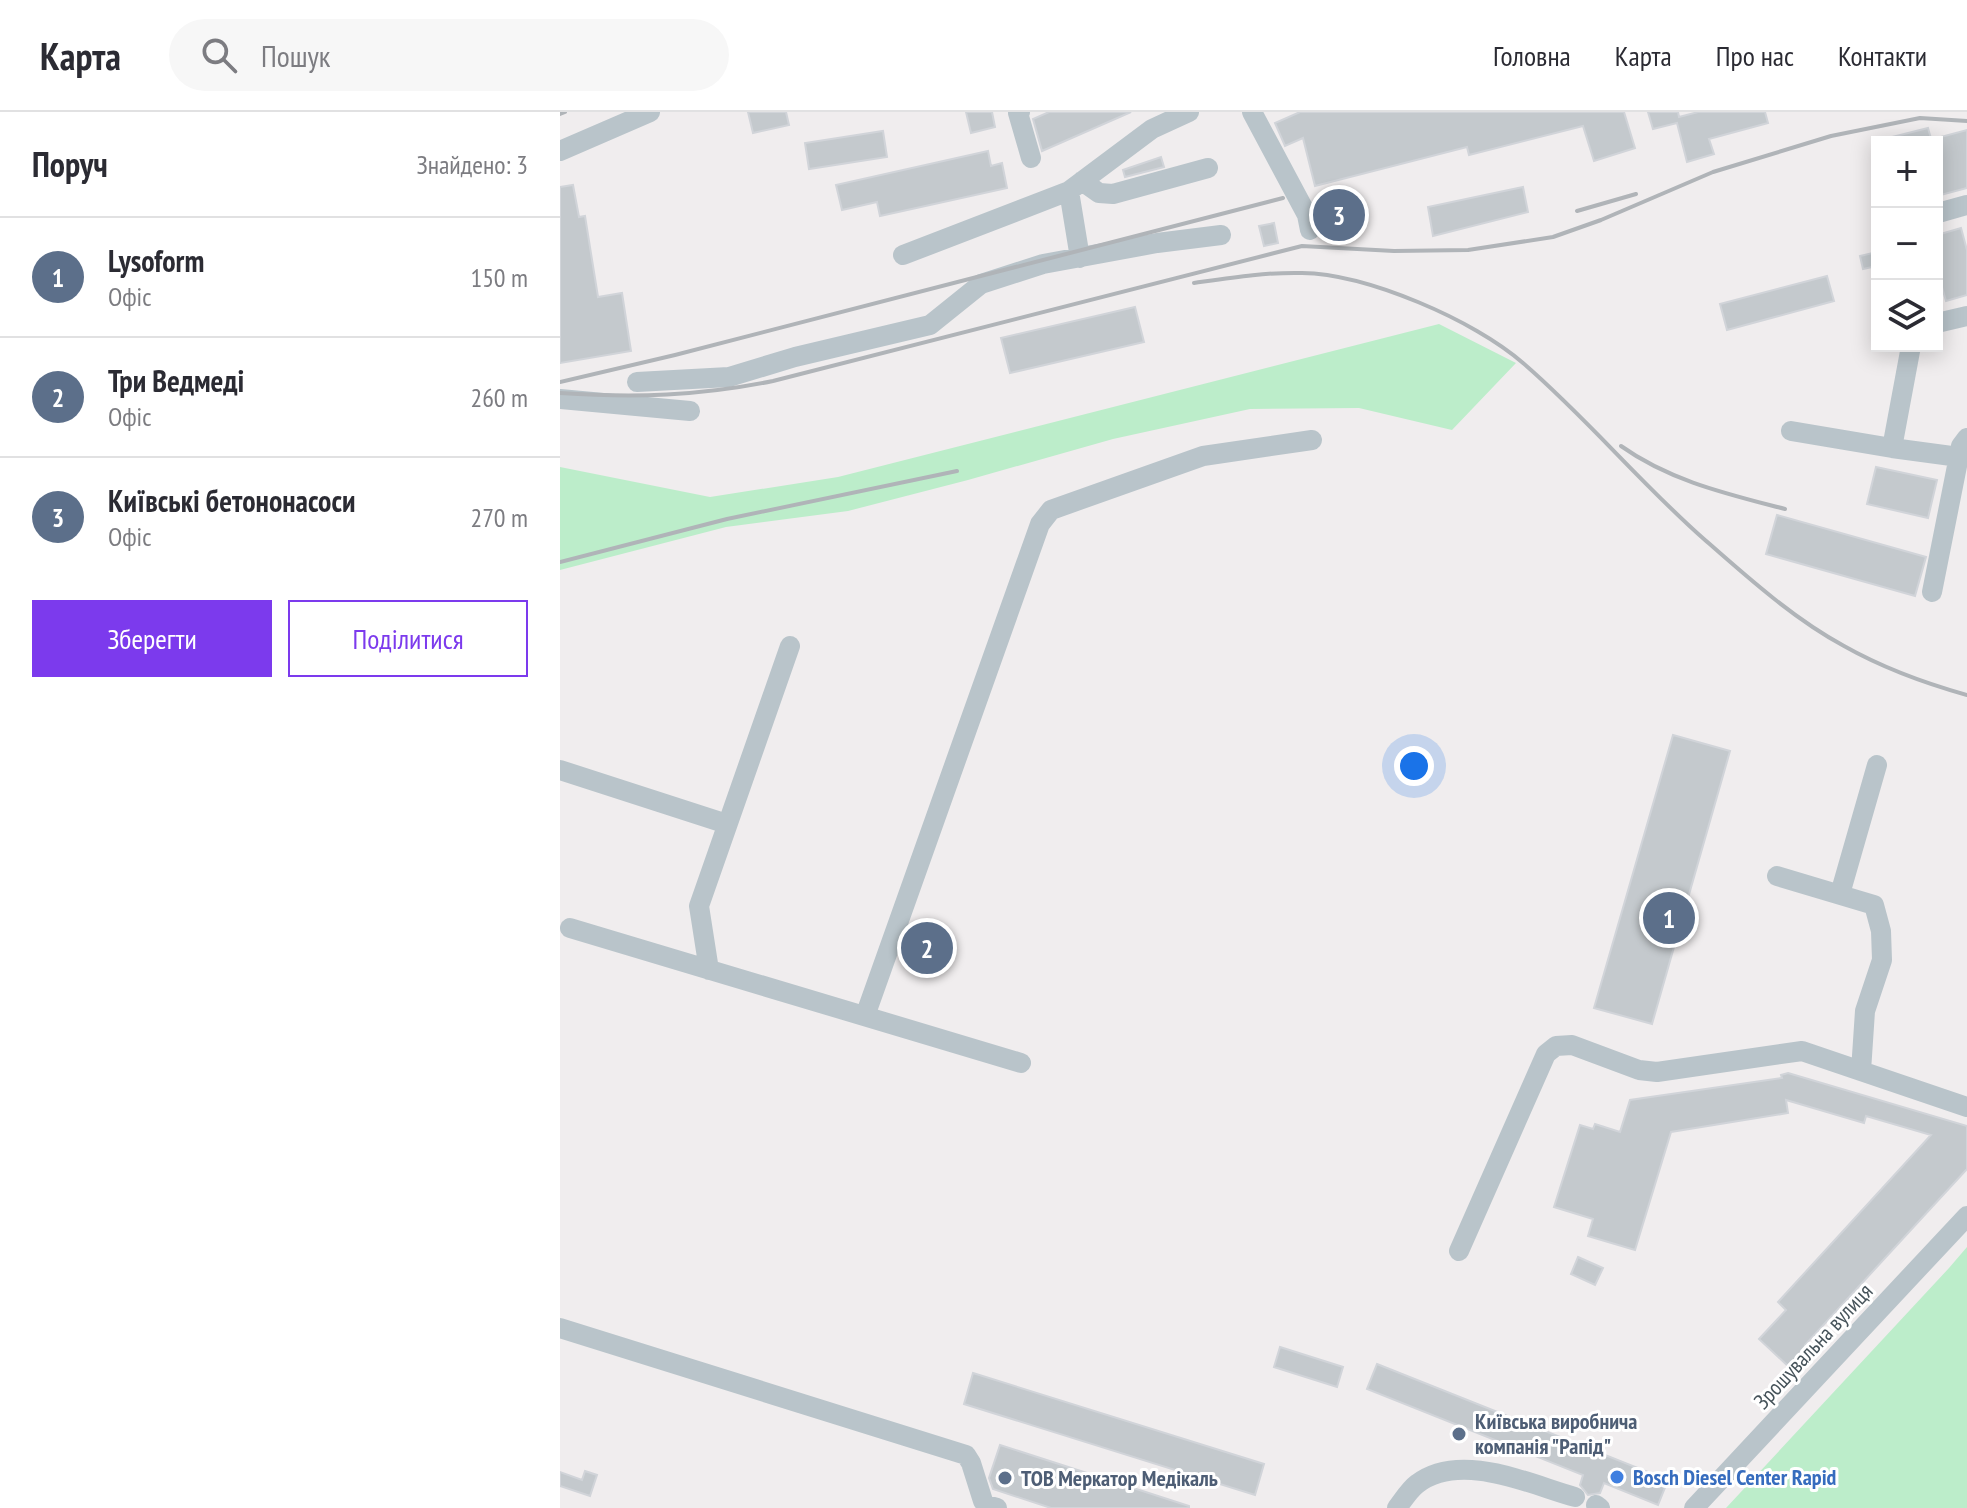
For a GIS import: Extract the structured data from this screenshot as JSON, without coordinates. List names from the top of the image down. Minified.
{"streets":{"street":["Зрошувальна вулиця"]},"places":["Київська виробнича компанія \"Рапід\"","Bosch Diesel Center Rapid","ТОВ Меркатор Медікаль"],"page":{"header":"Карта","search":"Пошук","nav":["Головна","Карта","Про нас","Контакти"],"heading":["Поруч","Знайдено: 3"],"map_buttons":["+","−"],"pins":["3","1","2"],"list":[{"mark":"1","name":"Lysoform","note":"Офіс","value":"150 m"},{"mark":"2","name":"Три Ведмеді","note":"Офіс","value":"260 m"},{"mark":"3","name":"Київські бетононасоси","note":"Офіс","value":"270 m"}],"buttons":["Зберегти","Поділитися"]}}
